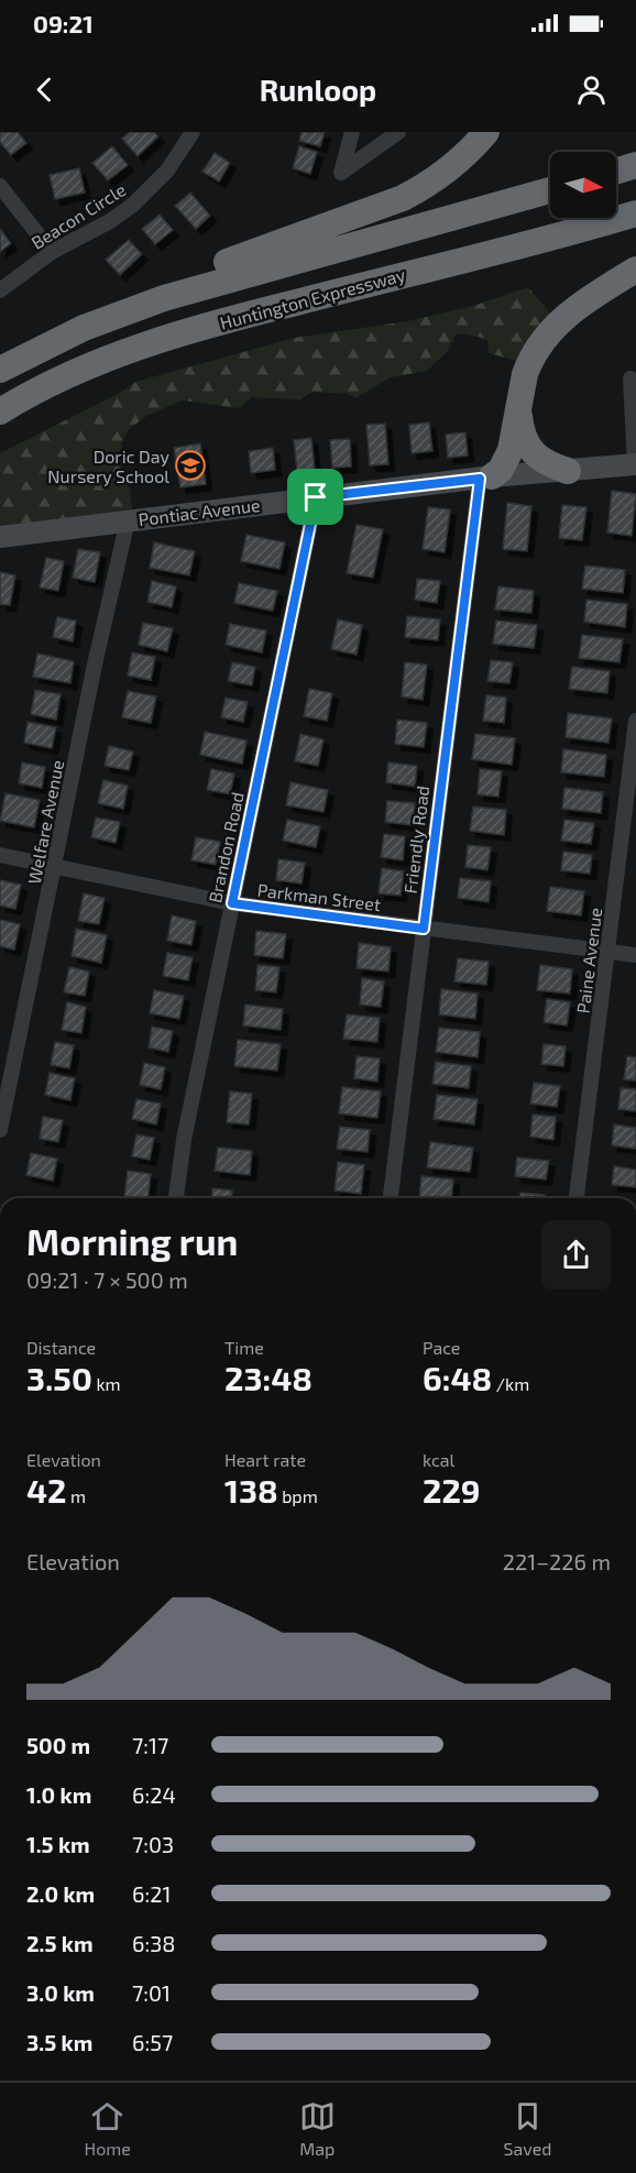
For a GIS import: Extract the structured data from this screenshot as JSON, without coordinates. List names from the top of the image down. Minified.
{"streets":{"highway":["Huntington Expressway"],"main road":["Pontiac Avenue"],"street":["Beacon Circle","Welfare Avenue","Friendly Road","Brandon Road","Parkman Street","Paine Avenue"]},"crossings":[["Pontiac Avenue","Welfare Avenue"],["Pontiac Avenue","Friendly Road"],["Pontiac Avenue","Brandon Road"],["Welfare Avenue","Parkman Street"],["Friendly Road","Parkman Street"],["Brandon Road","Parkman Street"],["Parkman Street","Paine Avenue"]],"places":{"school or university":["Doric Day Nursery School"]},"north":"right","page":{"status":"09:21","header":"Runloop","heading":["Morning run","09:21 · 7 × 500 m"],"stats":[["Distance","3.50 km"],["Time","23:48"],["Pace","6:48 /km"],["Elevation","42 m"],["Heart rate","138 bpm"],["kcal","229"]],"chart":["Elevation","221–226 m"],"list":[{"name":"500 m","note":"7:17"},{"name":"1.0 km","note":"6:24"},{"name":"1.5 km","note":"7:03"},{"name":"2.0 km","note":"6:21"},{"name":"2.5 km","note":"6:38"},{"name":"3.0 km","note":"7:01"},{"name":"3.5 km","note":"6:57"}],"tabs":["Home","Map","Saved"]}}
